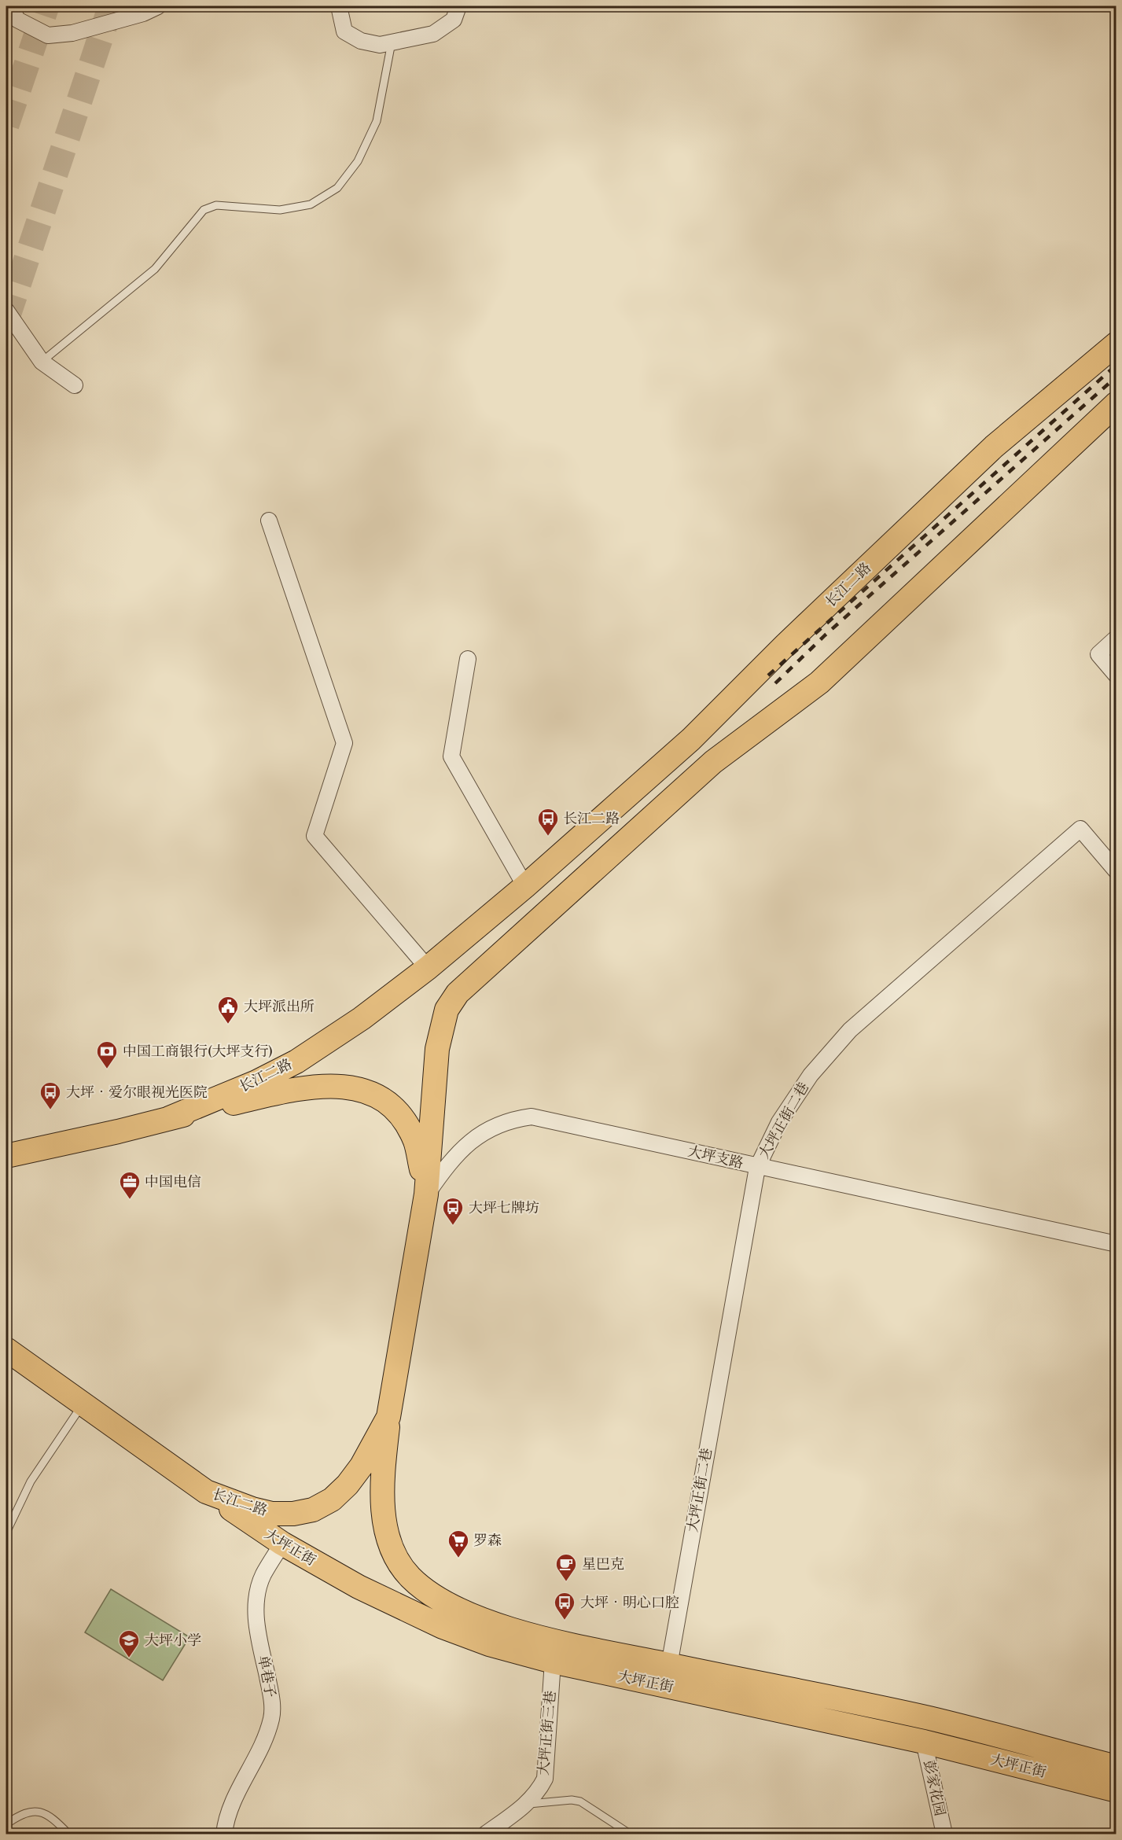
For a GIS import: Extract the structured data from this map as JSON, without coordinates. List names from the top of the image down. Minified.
{"streets":{"main road":["长江二路","大坪正街"],"street":["大坪正街二巷","大坪支路","单巷子","大坪正街三巷","彭家花园"]},"crossings":[["长江二路","大坪支路"],["长江二路","大坪正街"],["大坪正街二巷","大坪支路"],["大坪正街二巷","大坪正街"],["大坪正街","单巷子"],["大坪正街","大坪正街三巷"],["大坪正街","彭家花园"]],"places":{"bus stop":["长江二路","大坪‧爱尔眼视光医院","大坪七牌坊","大坪‧明心口腔"],"public building":["大坪派出所"],"bank":["中国工商银行(大坪支行)"],"office":["中国电信"],"supermarket":["罗森"],"cafe":["星巴克"],"school or university":["大坪小学"]}}
